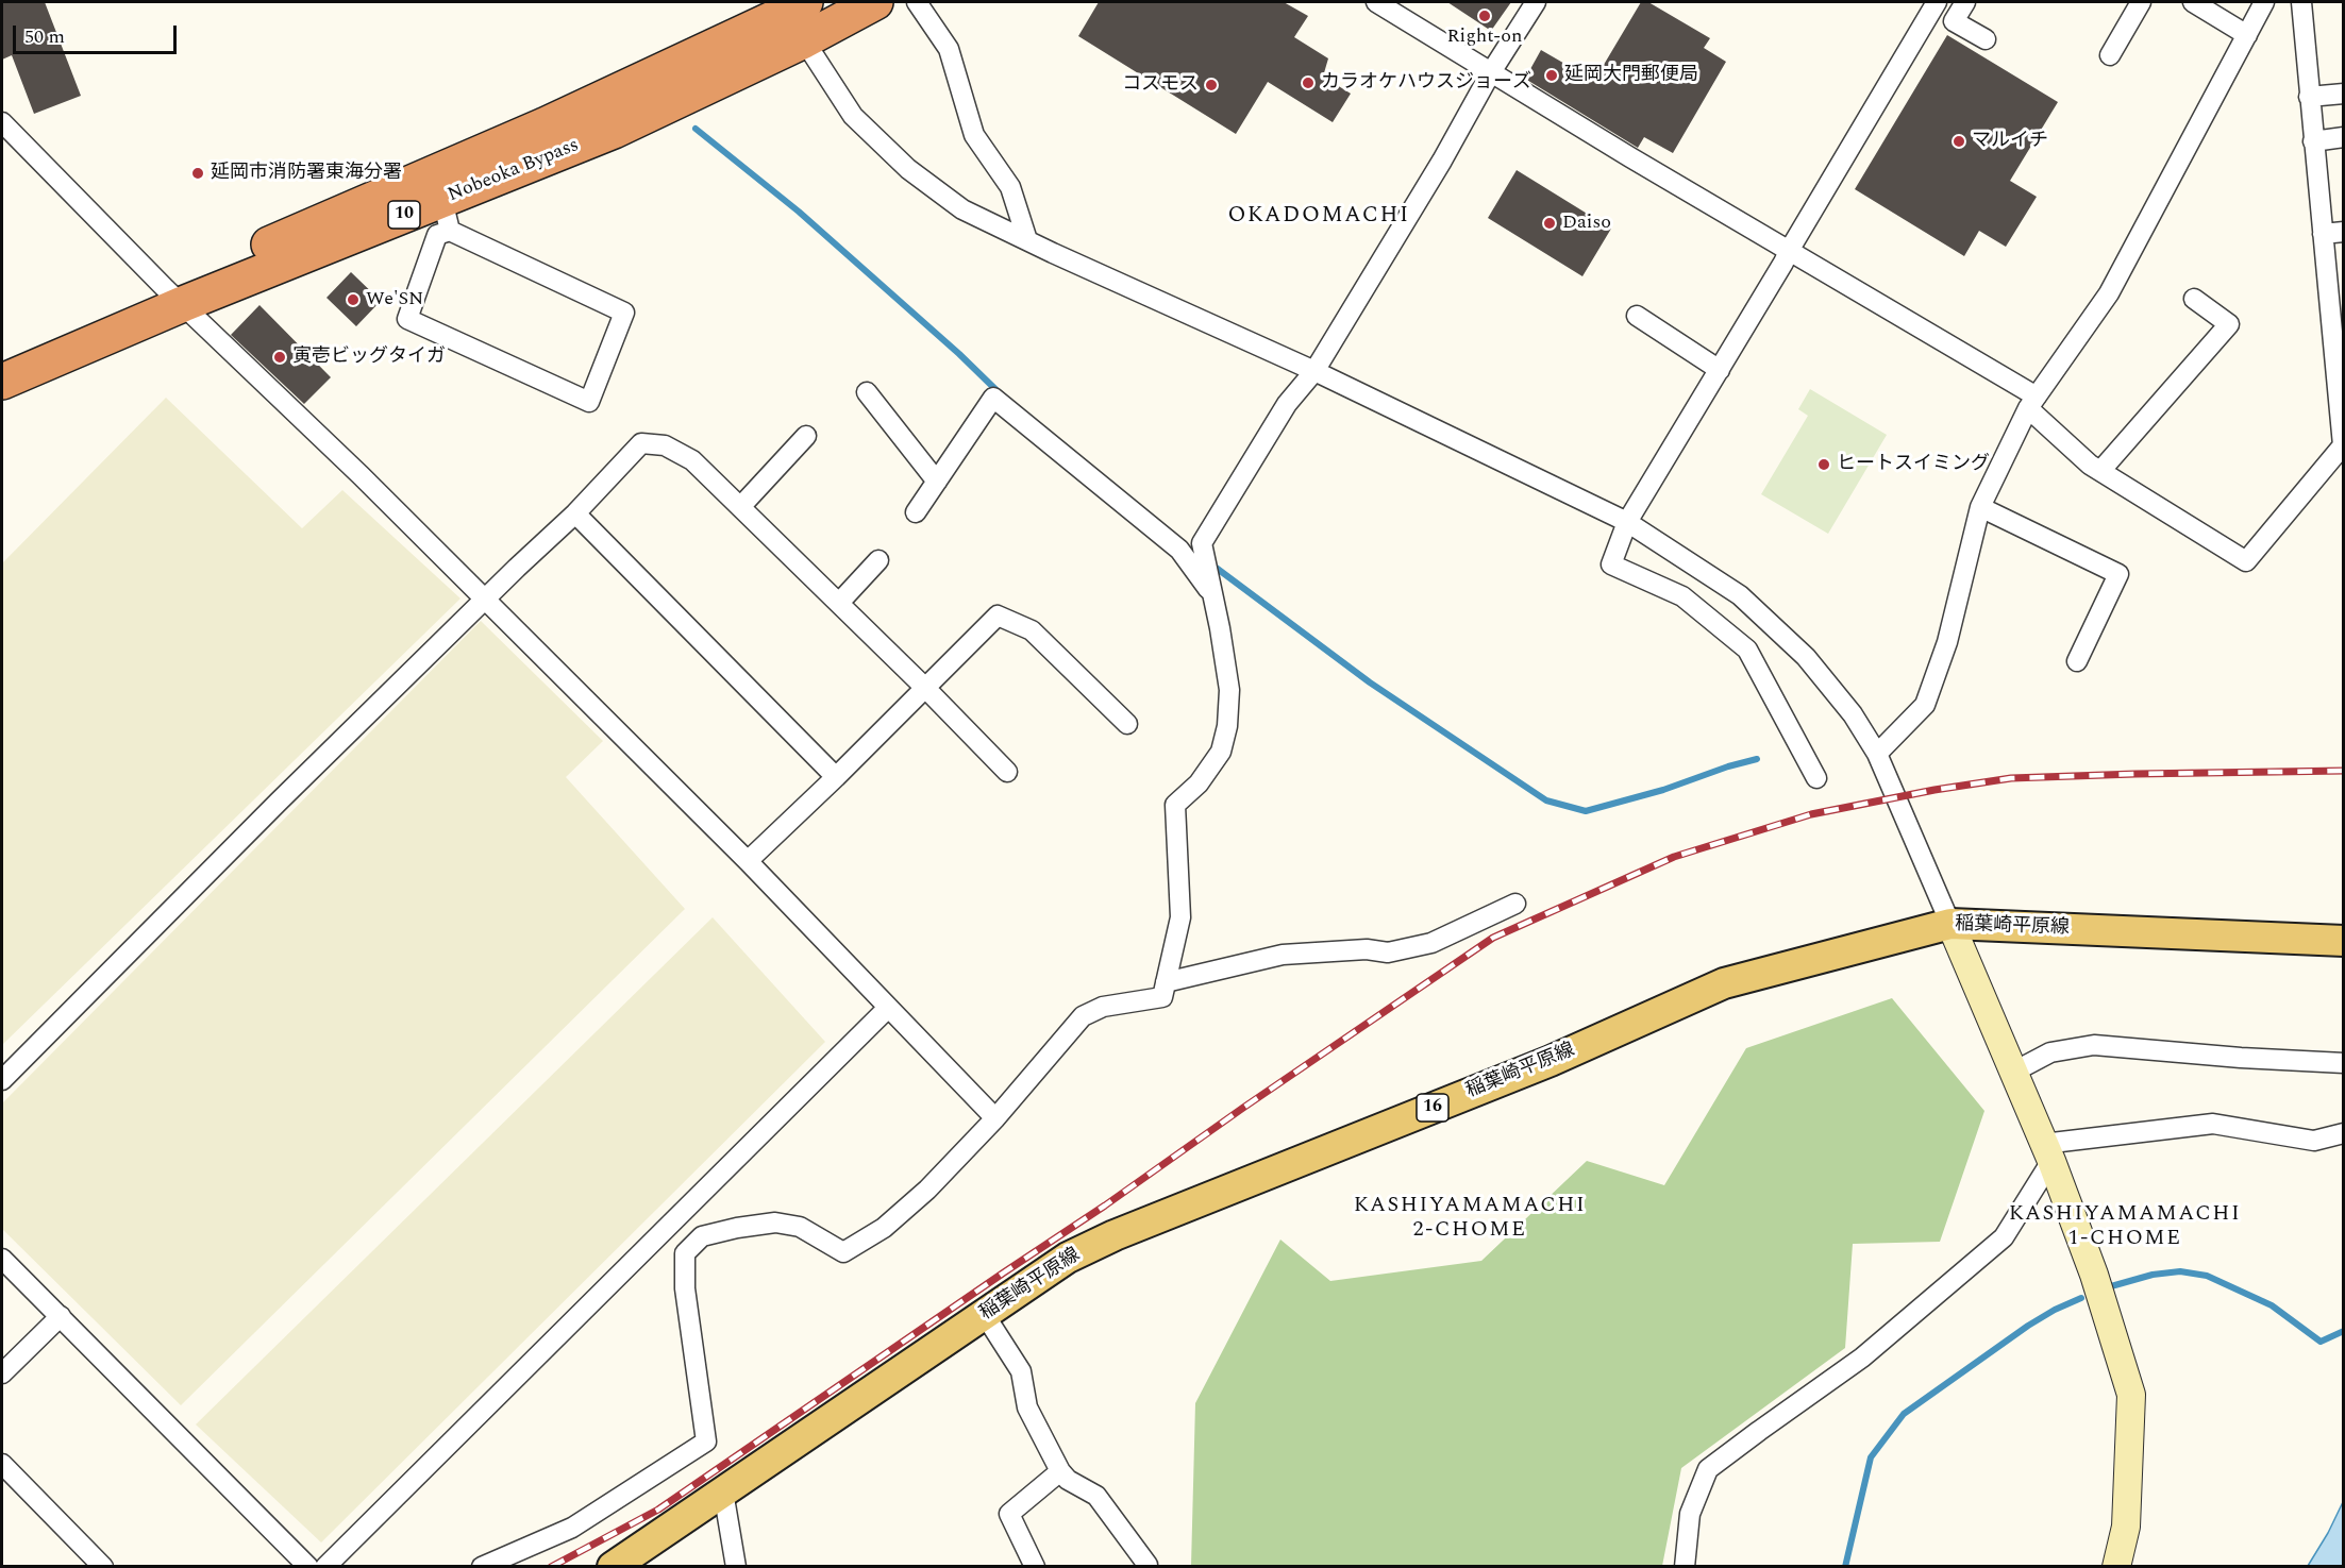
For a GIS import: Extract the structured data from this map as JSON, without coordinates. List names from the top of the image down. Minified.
{"streets":{"highway":["Nobeoka Bypass","10"],"main road":["稲葉崎平原線","16"]},"districts":["OKADOMACHI","KASHIYAMAMACHI 2-CHOME","KASHIYAMAMACHI 1-CHOME"],"places":["Right-on","延岡大門郵便局","カラオケハウスジョーズ","コスモス","マルイチ","延岡市消防署東海分署","Daiso","We'SN","寅壱ビッグタイガ","ヒートスイミング"],"scale_bar":"50 m"}
